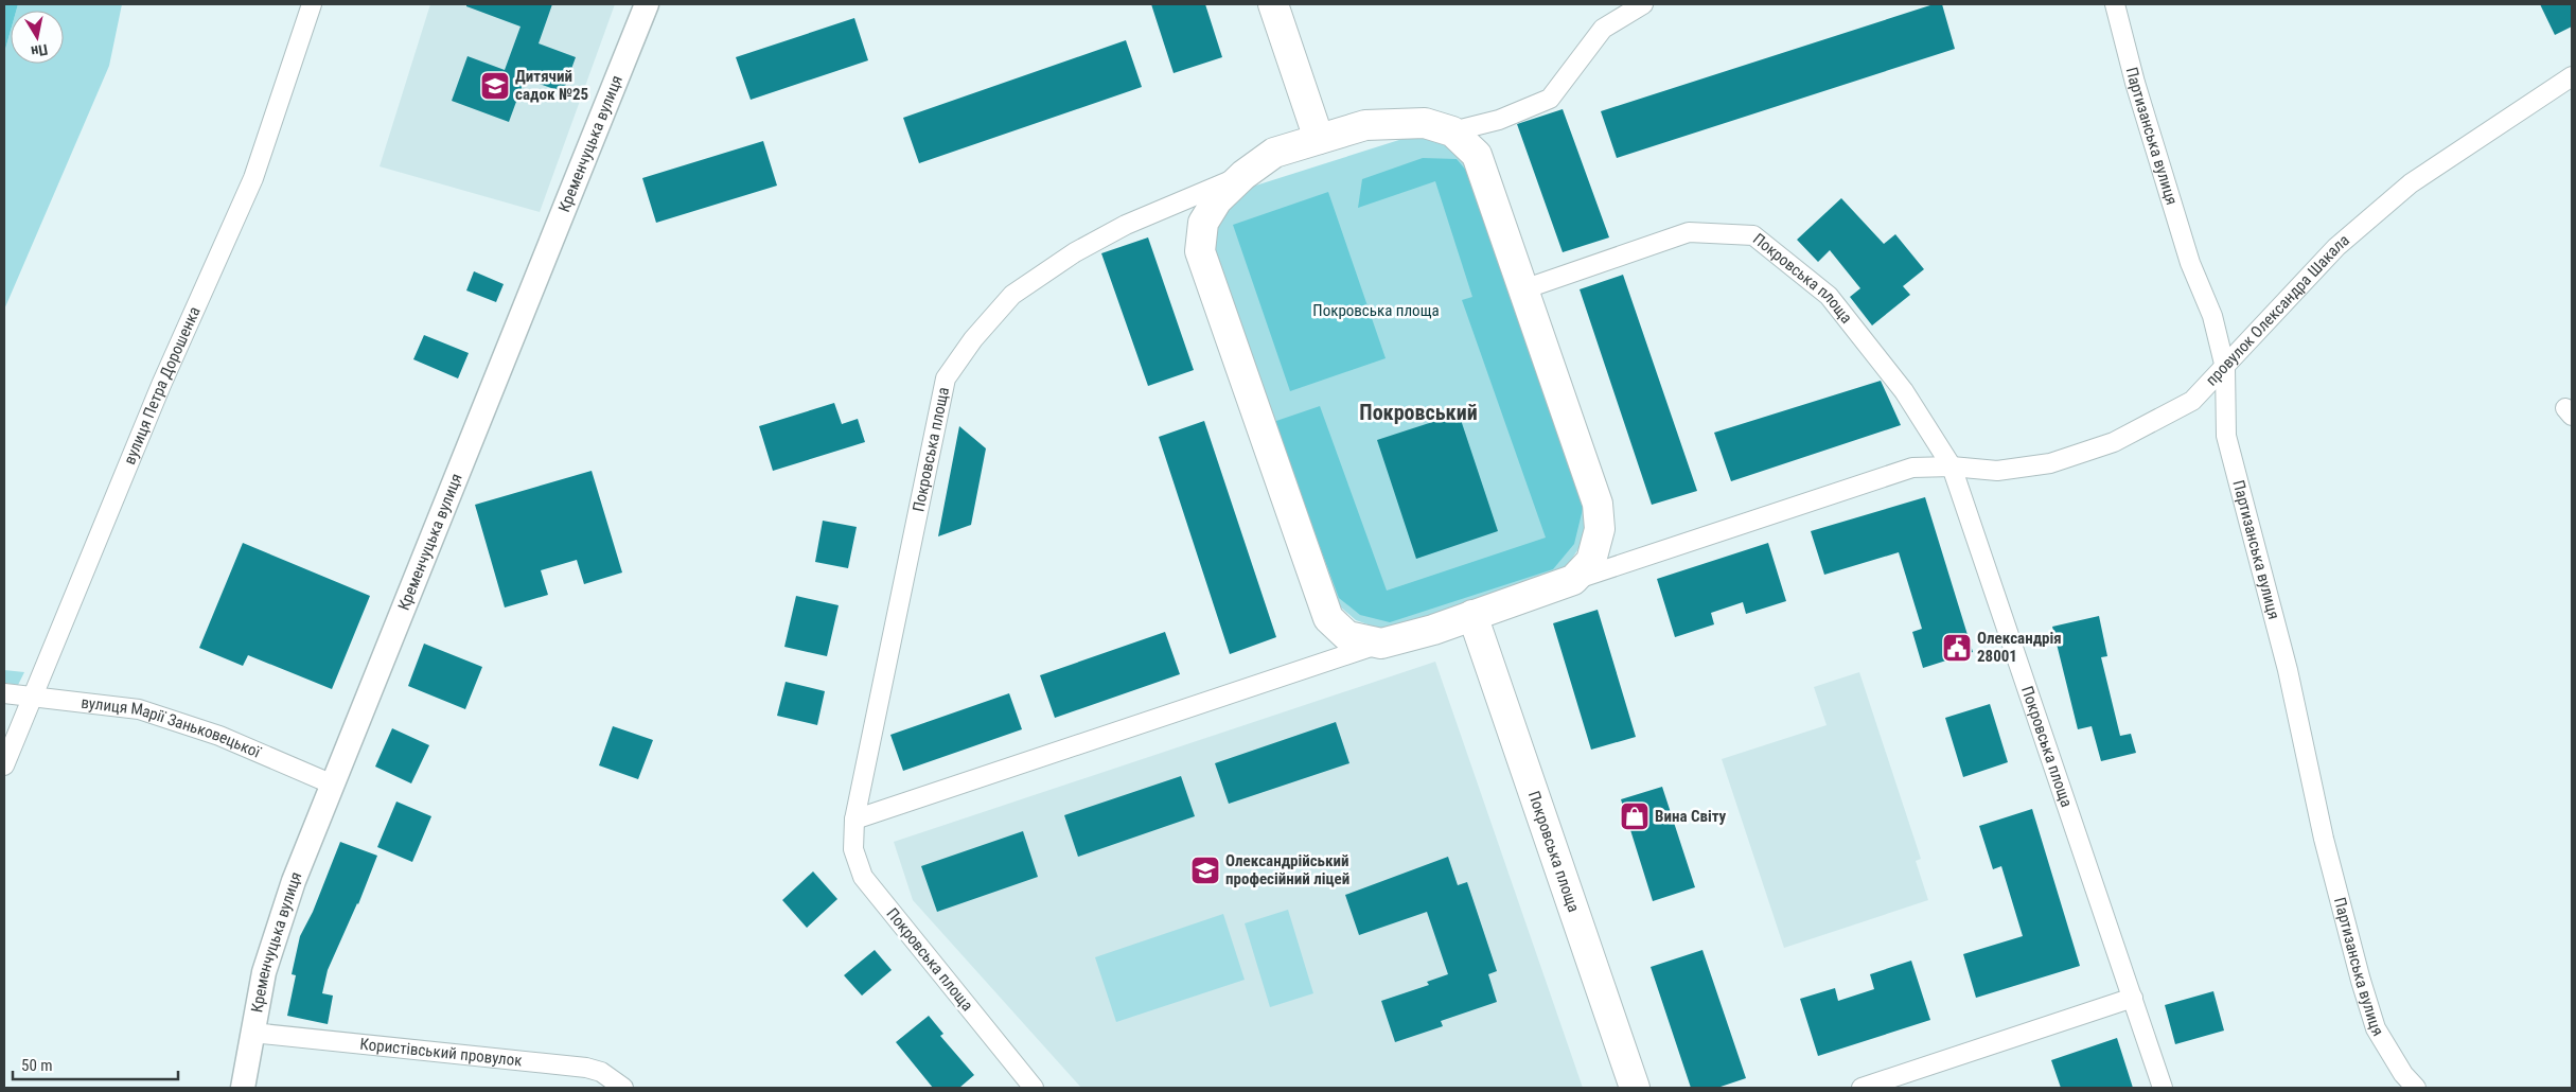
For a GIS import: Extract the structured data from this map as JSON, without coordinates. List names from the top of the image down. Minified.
{"streets":{"highway":["Покровська площа"],"street":["Партизанська вулиця","Кременчуцька вулиця","провулок Олександра Шакала","вулиця Петра Дорошенка","вулиця Марії Заньковецької","Користівський провулок"]},"crossings":[["Партизанська вулиця","провулок Олександра Шакала"],["Кременчуцька вулиця","вулиця Марії Заньковецької"],["Кременчуцька вулиця","Користівський провулок"],["Покровська площа","провулок Олександра Шакала"],["вулиця Петра Дорошенка","вулиця Марії Заньковецької"]],"districts":["Покровський"],"parks":["Покровська площа"],"places":{"school or university":["Дитячий садок №25","Олександрійський професійний ліцей"],"public building":["Олександрія 28001"],"shop":["Вина Світу"]},"scale_bar":"50 m","north":"bottom"}
